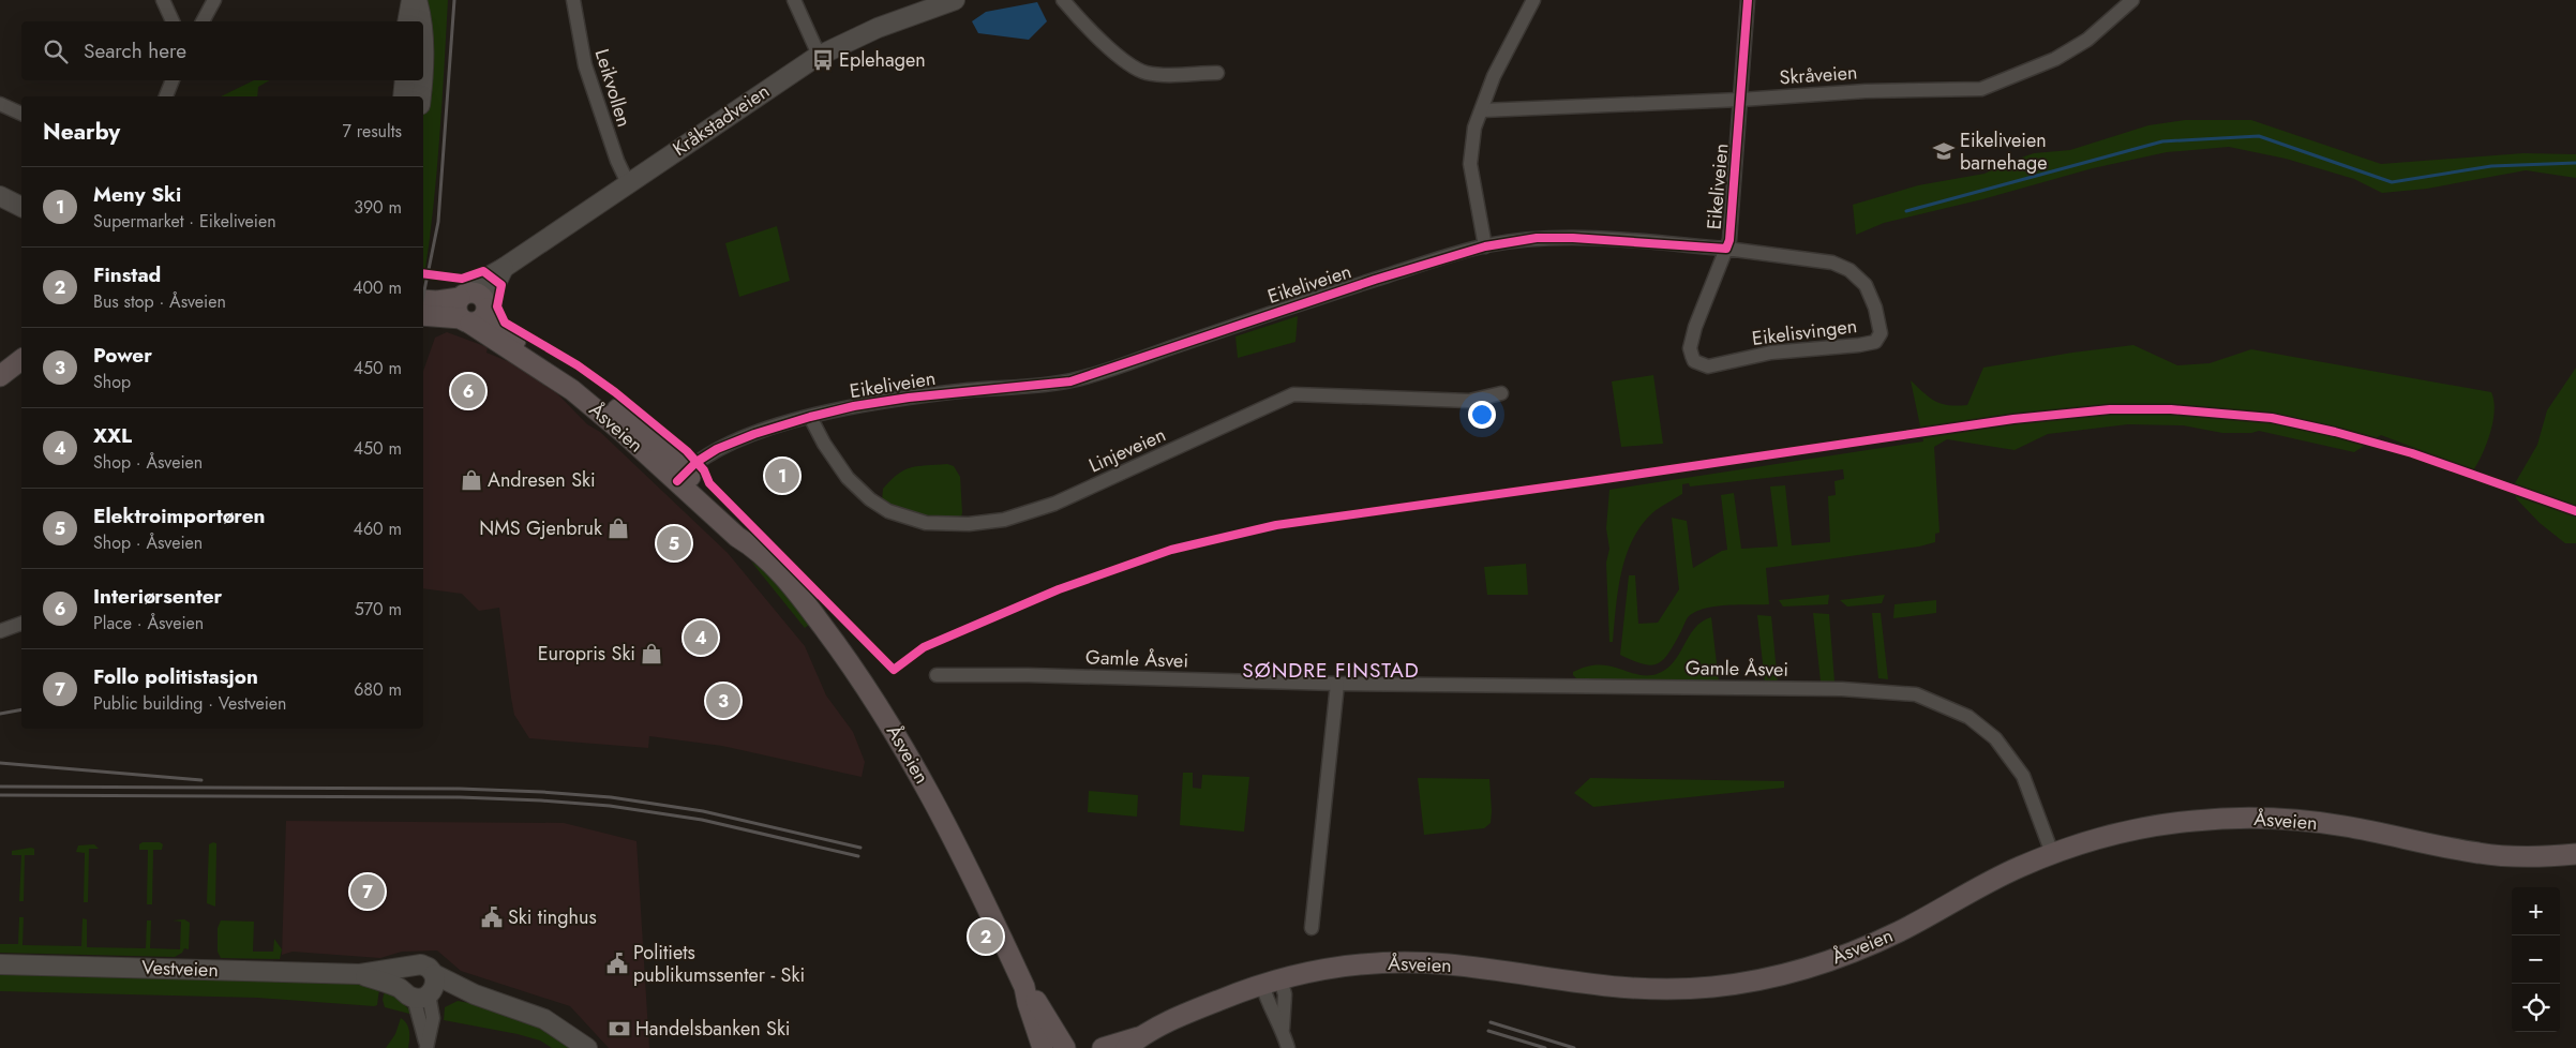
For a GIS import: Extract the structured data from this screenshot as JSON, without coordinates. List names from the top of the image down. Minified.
{"streets":{"main road":["Kråkstadveien","Åsveien","Vestveien"],"street":["Skråveien","Leikvollen","Eikeliveien","Eikelisvingen","Linjeveien","Gamle Åsvei"]},"crossings":[["Skråveien","Eikeliveien"],["Leikvollen","Kråkstadveien"],["Kråkstadveien","Åsveien"],["Eikeliveien","Eikelisvingen"],["Eikeliveien","Åsveien"],["Eikeliveien","Linjeveien"],["Åsveien","Gamle Åsvei"]],"districts":["SØNDRE FINSTAD"],"places":{"bus stop":["Eplehagen"],"school or university":["Eikeliveien barnehage"],"shop":["Andresen Ski","NMS Gjenbruk","Europris Ski"],"public building":["Ski tinghus","Politiets publikumssenter - Ski"],"bank":["Handelsbanken Ski"]},"page":{"search":"Search here","heading":["Nearby","7 results"],"list":[{"mark":"1","name":"Meny Ski","note":"Supermarket · Eikeliveien","value":"390 m"},{"mark":"2","name":"Finstad","note":"Bus stop · Åsveien","value":"400 m"},{"mark":"3","name":"Power","note":"Shop","value":"450 m"},{"mark":"4","name":"XXL","note":"Shop · Åsveien","value":"450 m"},{"mark":"5","name":"Elektroimportøren","note":"Shop · Åsveien","value":"460 m"},{"mark":"6","name":"Interiørsenter","note":"Place · Åsveien","value":"570 m"},{"mark":"7","name":"Follo politistasjon","note":"Public building · Vestveien","value":"680 m"}],"pins":["6","1","5","4","3","7","2"],"map_buttons":["+","−"]}}
